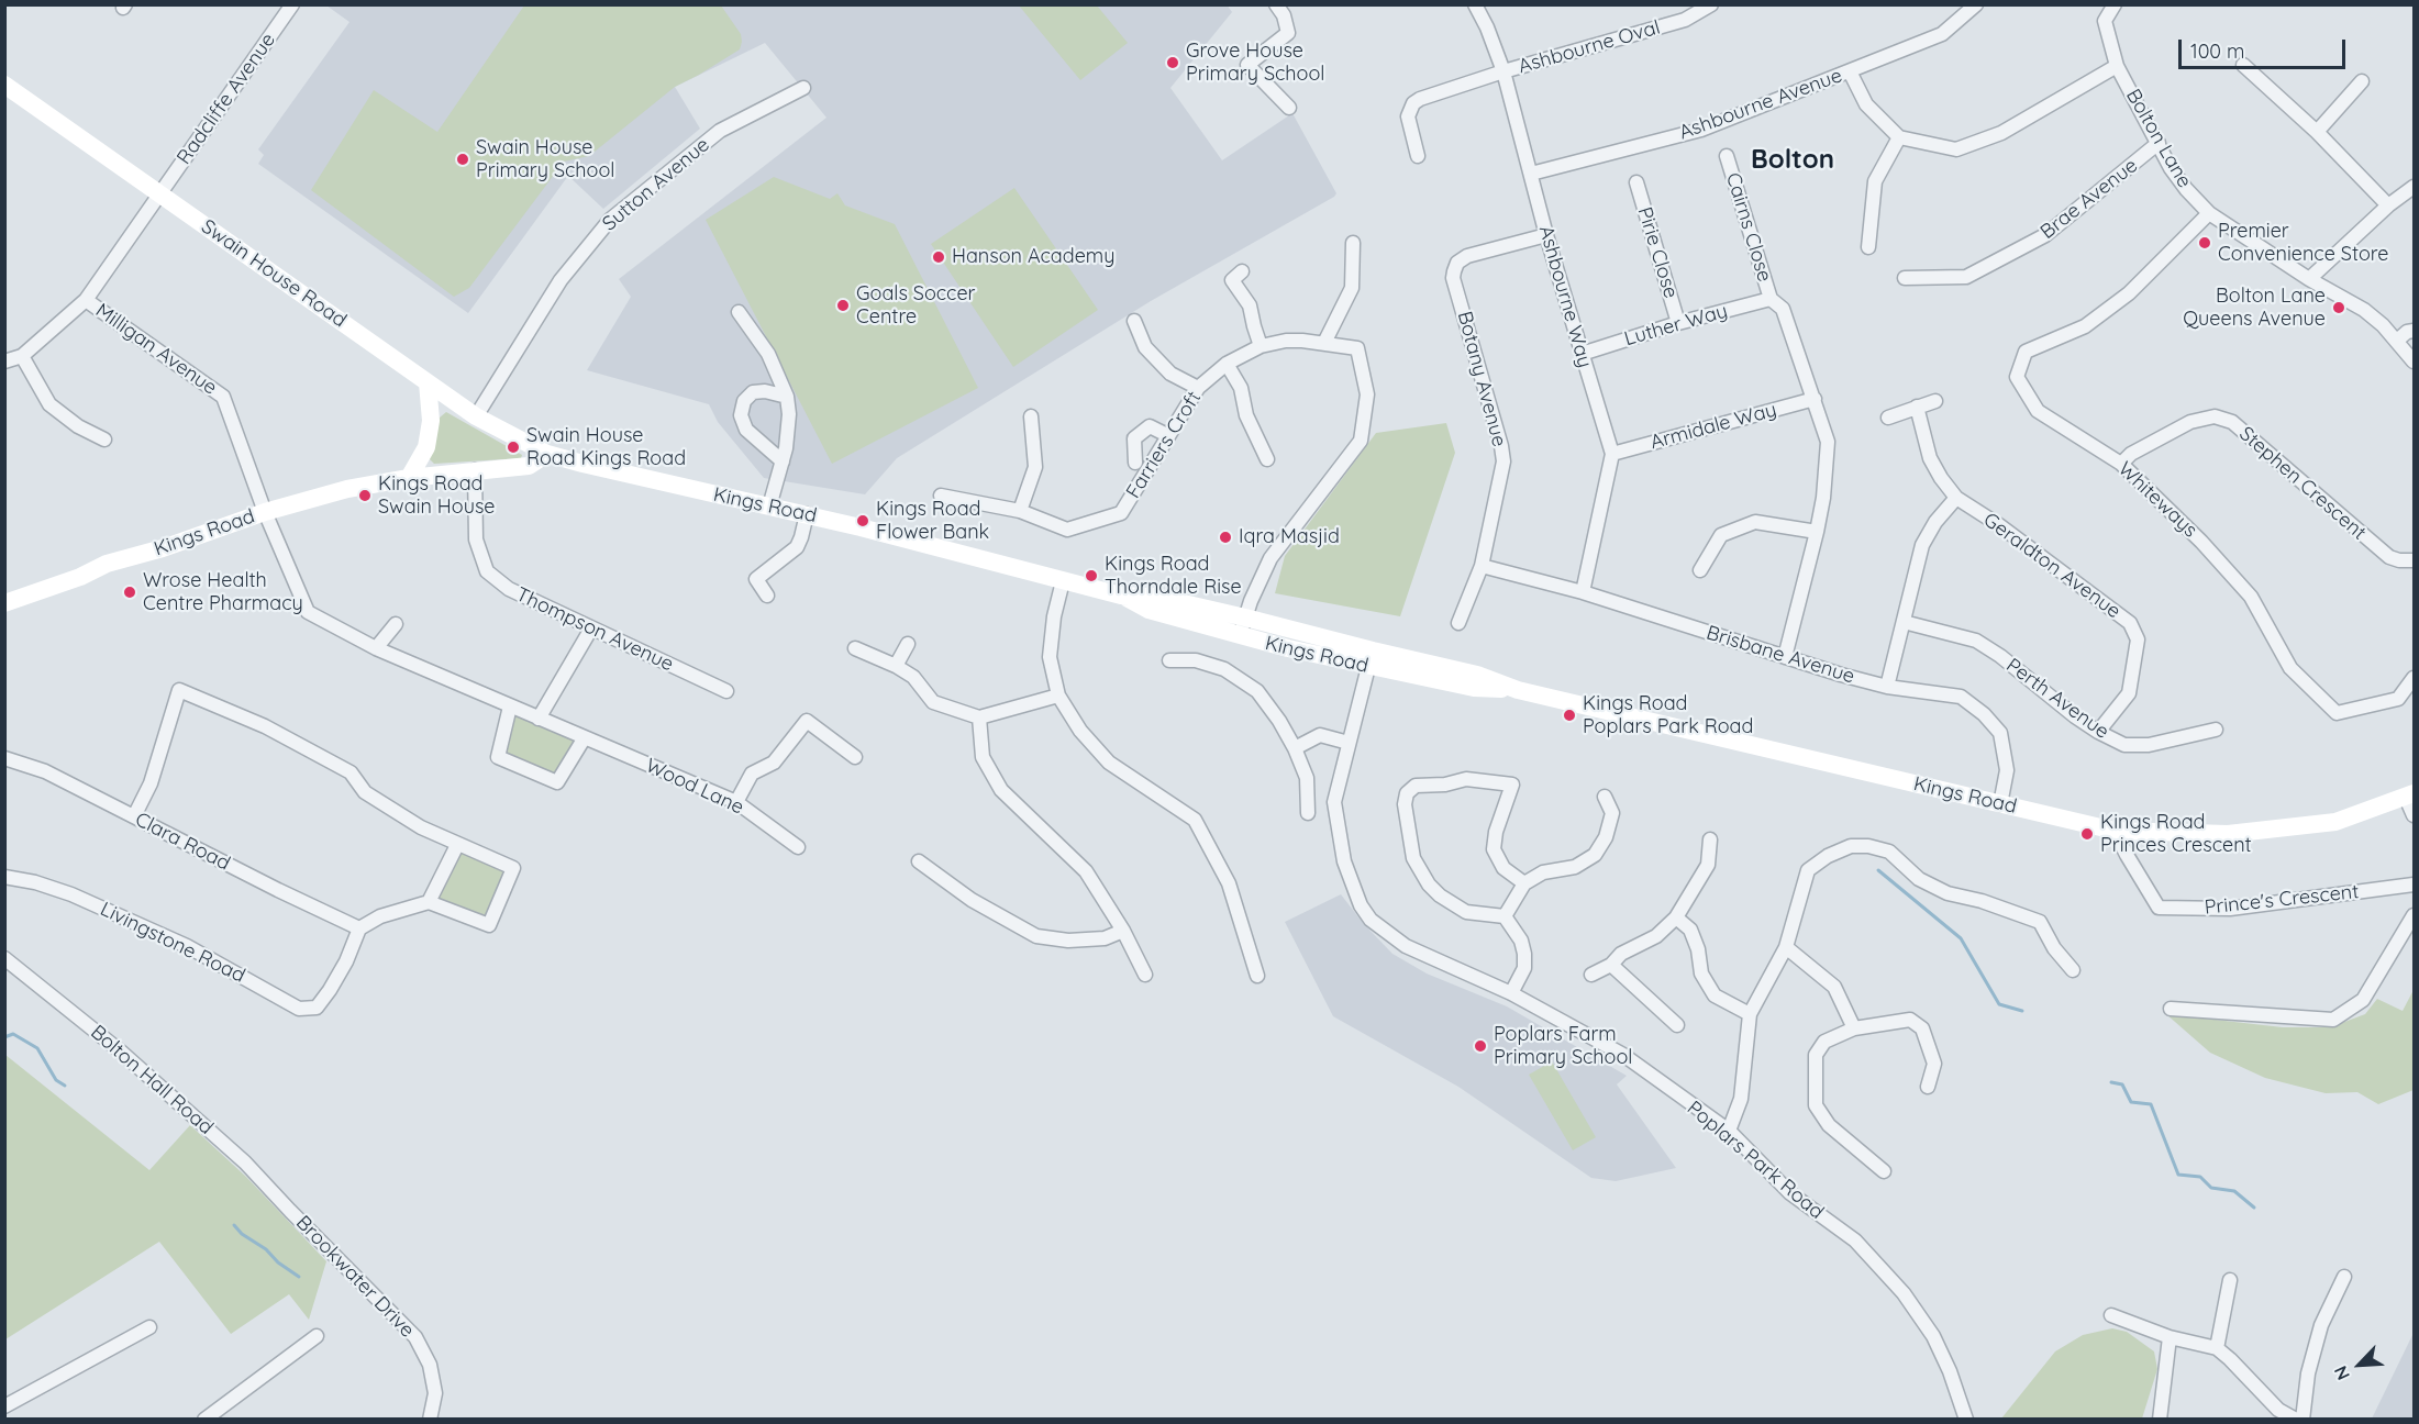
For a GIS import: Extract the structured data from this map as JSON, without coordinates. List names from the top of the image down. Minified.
{"streets":{"street":["Ashbourne Oval","Radcliffe Avenue","Ashbourne Avenue","Bolton Lane","Sutton Avenue","Brae Avenue","Cairns Close","Pirie Close","Swain House Road","Ashbourne Way","Luther Way","Milligan Avenue","Botany Avenue","Armidale Way","Farriers Croft","Stephen Crescent","Whiteways","Kings Road","Geraldton Avenue","Thompson Avenue","Brisbane Avenue","Perth Avenue","Wood Lane","Clara Road","Prince's Crescent","Livingstone Road","Bolton Hall Road","Poplars Park Road","Brookwater Drive"]},"crossings":[["Ashbourne Oval","Ashbourne Way"],["Radcliffe Avenue","Swain House Road"],["Radcliffe Avenue","Milligan Avenue"],["Ashbourne Avenue","Ashbourne Way"],["Bolton Lane","Brae Avenue"],["Bolton Lane","Whiteways"],["Sutton Avenue","Swain House Road"],["Cairns Close","Luther Way"],["Cairns Close","Armidale Way"],["Cairns Close","Brisbane Avenue"],["Pirie Close","Luther Way"],["Swain House Road","Kings Road"],["Ashbourne Way","Luther Way"],["Ashbourne Way","Botany Avenue"],["Ashbourne Way","Armidale Way"],["Ashbourne Way","Brisbane Avenue"],["Milligan Avenue","Kings Road"],["Milligan Avenue","Wood Lane"],["Botany Avenue","Brisbane Avenue"],["Farriers Croft","Kings Road"],["Stephen Crescent","Whiteways"],["Kings Road","Thompson Avenue"],["Kings Road","Brisbane Avenue"],["Kings Road","Wood Lane"],["Kings Road","Prince's Crescent"],["Kings Road","Poplars Park Road"],["Geraldton Avenue","Perth Avenue"],["Clara Road","Livingstone Road"],["Bolton Hall Road","Brookwater Drive"]],"districts":["Bolton"],"places":["Grove House Primary School","Swain House Primary School","Premier Convenience Store","Hanson Academy","Goals Soccer Centre","Bolton Lane Queens Avenue","Swain House Road Kings Road","Kings Road Swain House","Kings Road Flower Bank","Iqra Masjid","Kings Road Thorndale Rise","Wrose Health Centre Pharmacy","Kings Road Poplars Park Road","Kings Road Princes Crescent","Poplars Farm Primary School"],"scale_bar":"100 m","north":"bottom left"}
